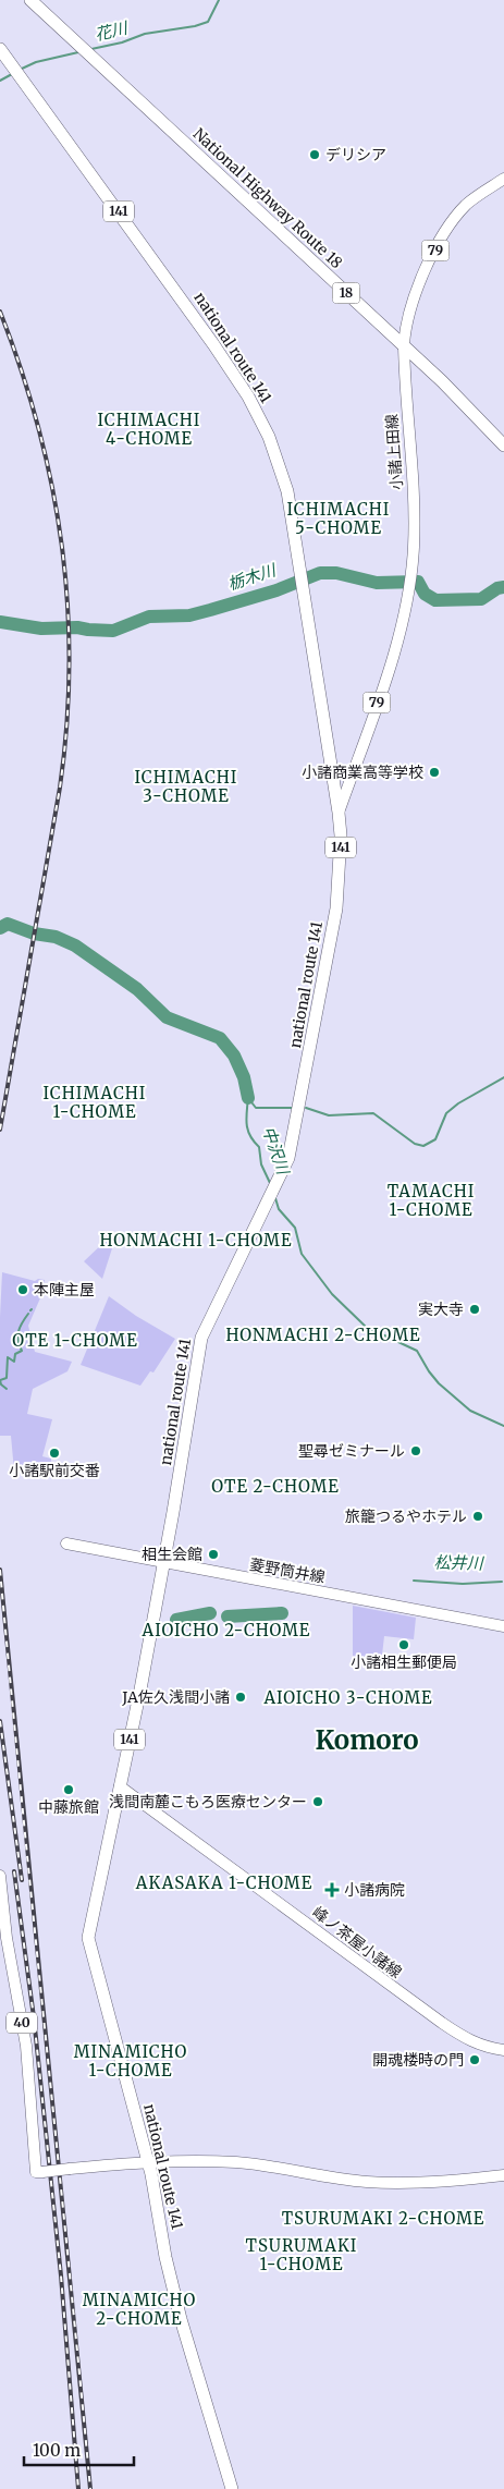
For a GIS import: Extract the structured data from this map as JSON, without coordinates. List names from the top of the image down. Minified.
{"streets":{"highway":["National Highway Route 18","141","18","national route 141"],"main road":["79","小諸上田線","菱野筒井線","峰ノ茶屋小諸線","40"]},"crossings":[["National Highway Route 18","小諸上田線"],["national route 141","小諸上田線"],["national route 141","菱野筒井線"],["national route 141","峰ノ茶屋小諸線"],["national route 141","40"]],"districts":["ICHIMACHI 4-CHOME","ICHIMACHI 5-CHOME","ICHIMACHI 3-CHOME","ICHIMACHI 1-CHOME","TAMACHI 1-CHOME","HONMACHI 1-CHOME","HONMACHI 2-CHOME","OTE 1-CHOME","OTE 2-CHOME","AIOICHO 2-CHOME","AIOICHO 3-CHOME","Komoro","AKASAKA 1-CHOME","MINAMICHO 1-CHOME","TSURUMAKI 2-CHOME","TSURUMAKI 1-CHOME","MINAMICHO 2-CHOME"],"water":["花川","栃木川","中沢川","松井川"],"places":{"other":["デリシア","小諸商業高等学校","本陣主屋","実大寺","聖尋ゼミナール","小諸駅前交番","旅籠つるやホテル","相生会館","小諸相生郵便局","JA佐久浅間小諸","中藤旅館","浅間南麓こもろ医療センター","開魂楼時の門"],"health":["小諸病院"]},"scale_bar":"100 m"}
